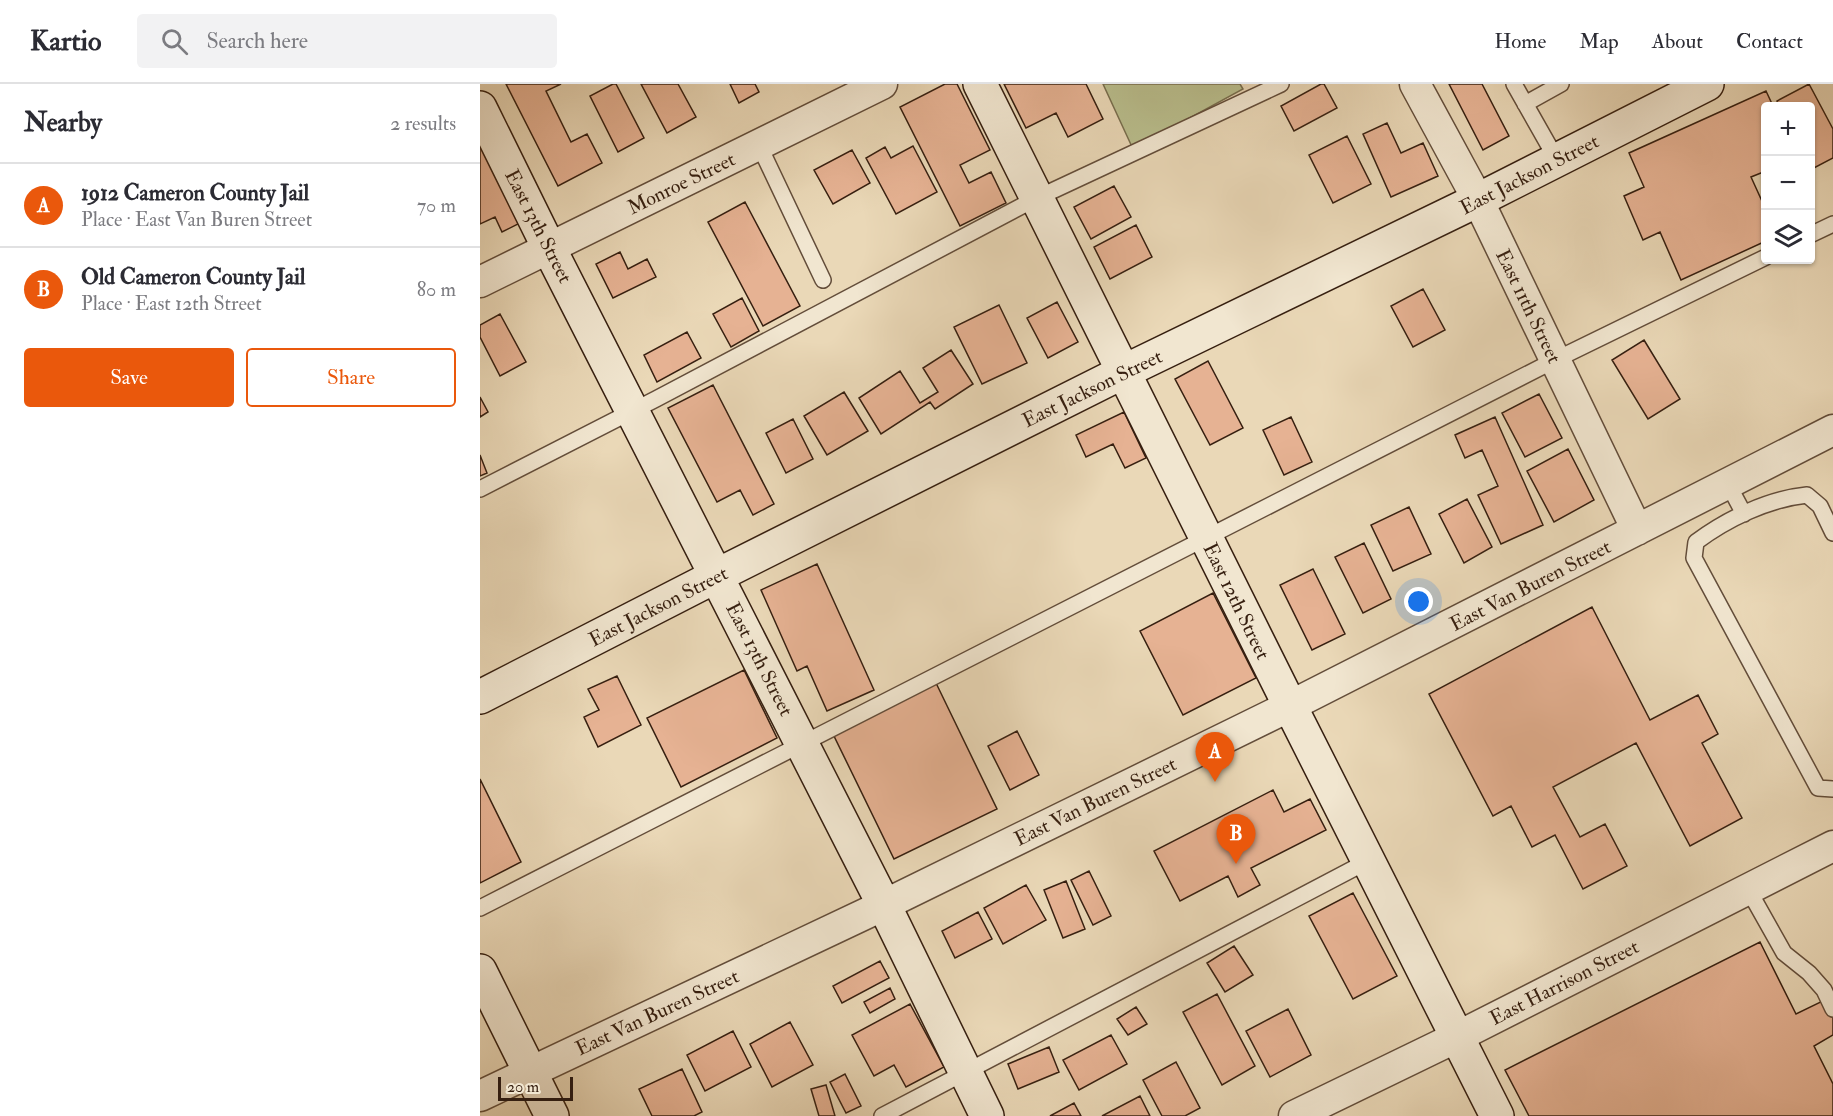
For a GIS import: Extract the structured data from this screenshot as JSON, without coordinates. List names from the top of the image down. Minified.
{"streets":{"main road":["East Jackson Street","East 13th Street","East 12th Street"],"street":["Monroe Street","East 11th Street","East Van Buren Street","East Harrison Street"]},"crossings":[["East Jackson Street","East 13th Street"],["East Jackson Street","East 11th Street"],["East Jackson Street","East 12th Street"],["Monroe Street","East 13th Street"],["East 13th Street","East Van Buren Street"],["East 11th Street","East Van Buren Street"],["East Van Buren Street","East 12th Street"],["East 12th Street","East Harrison Street"]],"scale_bar":"20 m","page":{"header":"Kartio","search":"Search here","nav":["Home","Map","About","Contact"],"heading":["Nearby","2 results"],"map_buttons":["+","−"],"list":[{"mark":"A","name":"1912 Cameron County Jail","note":"Place · East Van Buren Street","value":"70 m"},{"mark":"B","name":"Old Cameron County Jail","note":"Place · East 12th Street","value":"80 m"}],"buttons":["Save","Share"],"pins":["A","B"],"scale":"20 m"}}
